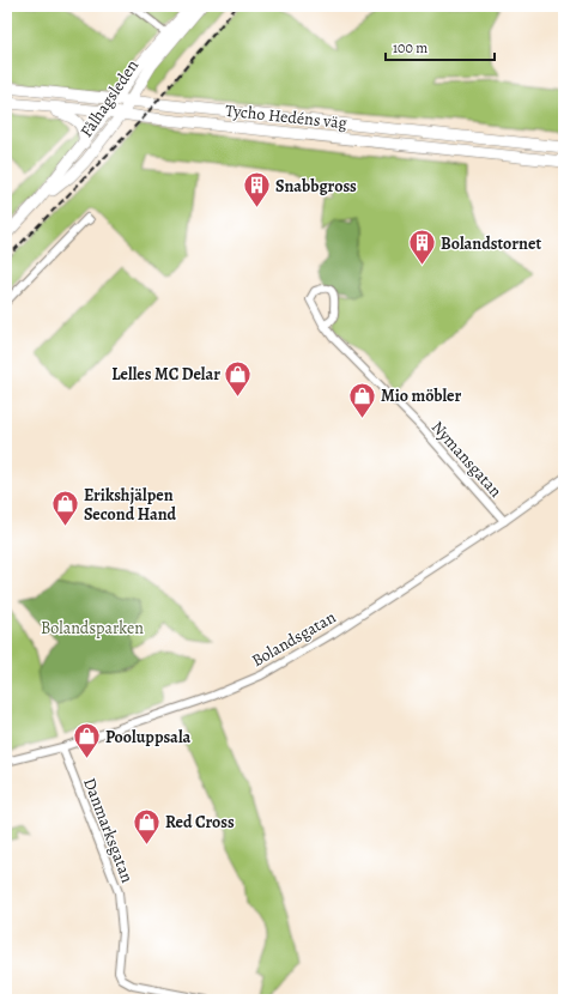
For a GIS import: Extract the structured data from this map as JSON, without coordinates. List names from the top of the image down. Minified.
{"streets":{"main road":["Fålhagsleden","Tycho Hedéns väg"],"street":["Nymansgatan","Bolandsgatan","Danmarksgatan"]},"crossings":[["Fålhagsleden","Tycho Hedéns väg"],["Nymansgatan","Bolandsgatan"],["Bolandsgatan","Danmarksgatan"]],"parks":["Bolandsparken"],"places":{"building":["Snabbgross","Bolandstornet"],"shop":["Lelles MC Delar","Mio möbler","Erikshjälpen Second Hand","Pooluppsala","Red Cross"]},"scale_bar":"100 m"}
